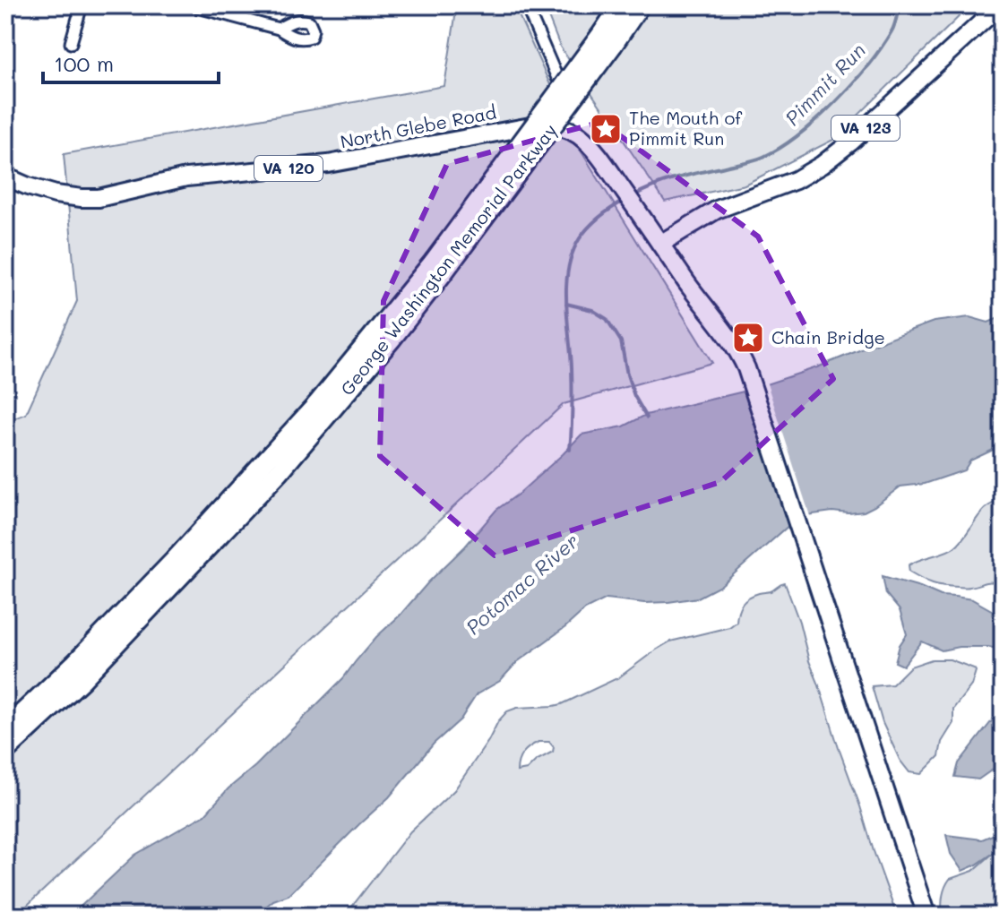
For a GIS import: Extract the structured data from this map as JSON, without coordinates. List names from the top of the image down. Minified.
{"streets":{"highway":["George Washington Memorial Parkway"],"main road":["North Glebe Road","VA 123","VA 120"]},"water":["Pimmit Run","Potomac River"],"places":{"place":["The Mouth of Pimmit Run","Chain Bridge"]},"scale_bar":"100 m"}
